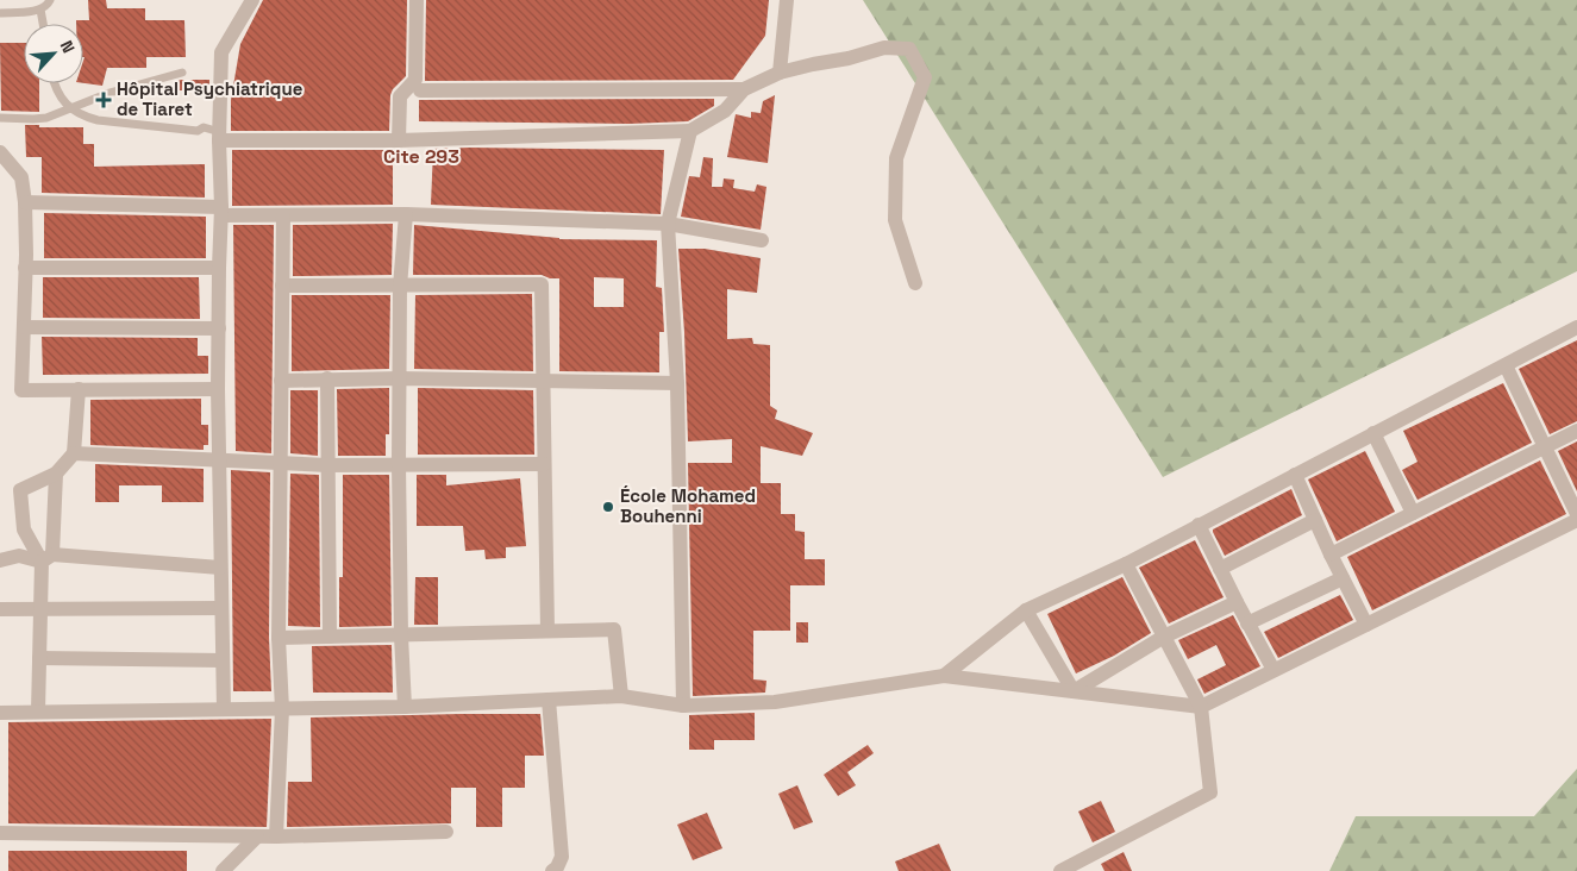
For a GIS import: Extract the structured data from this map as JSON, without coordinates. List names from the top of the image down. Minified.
{"districts":["Cite 293"],"places":{"health":["Hôpital Psychiatrique de Tiaret"],"other":["École Mohamed Bouhenni"]},"north":"top right"}
